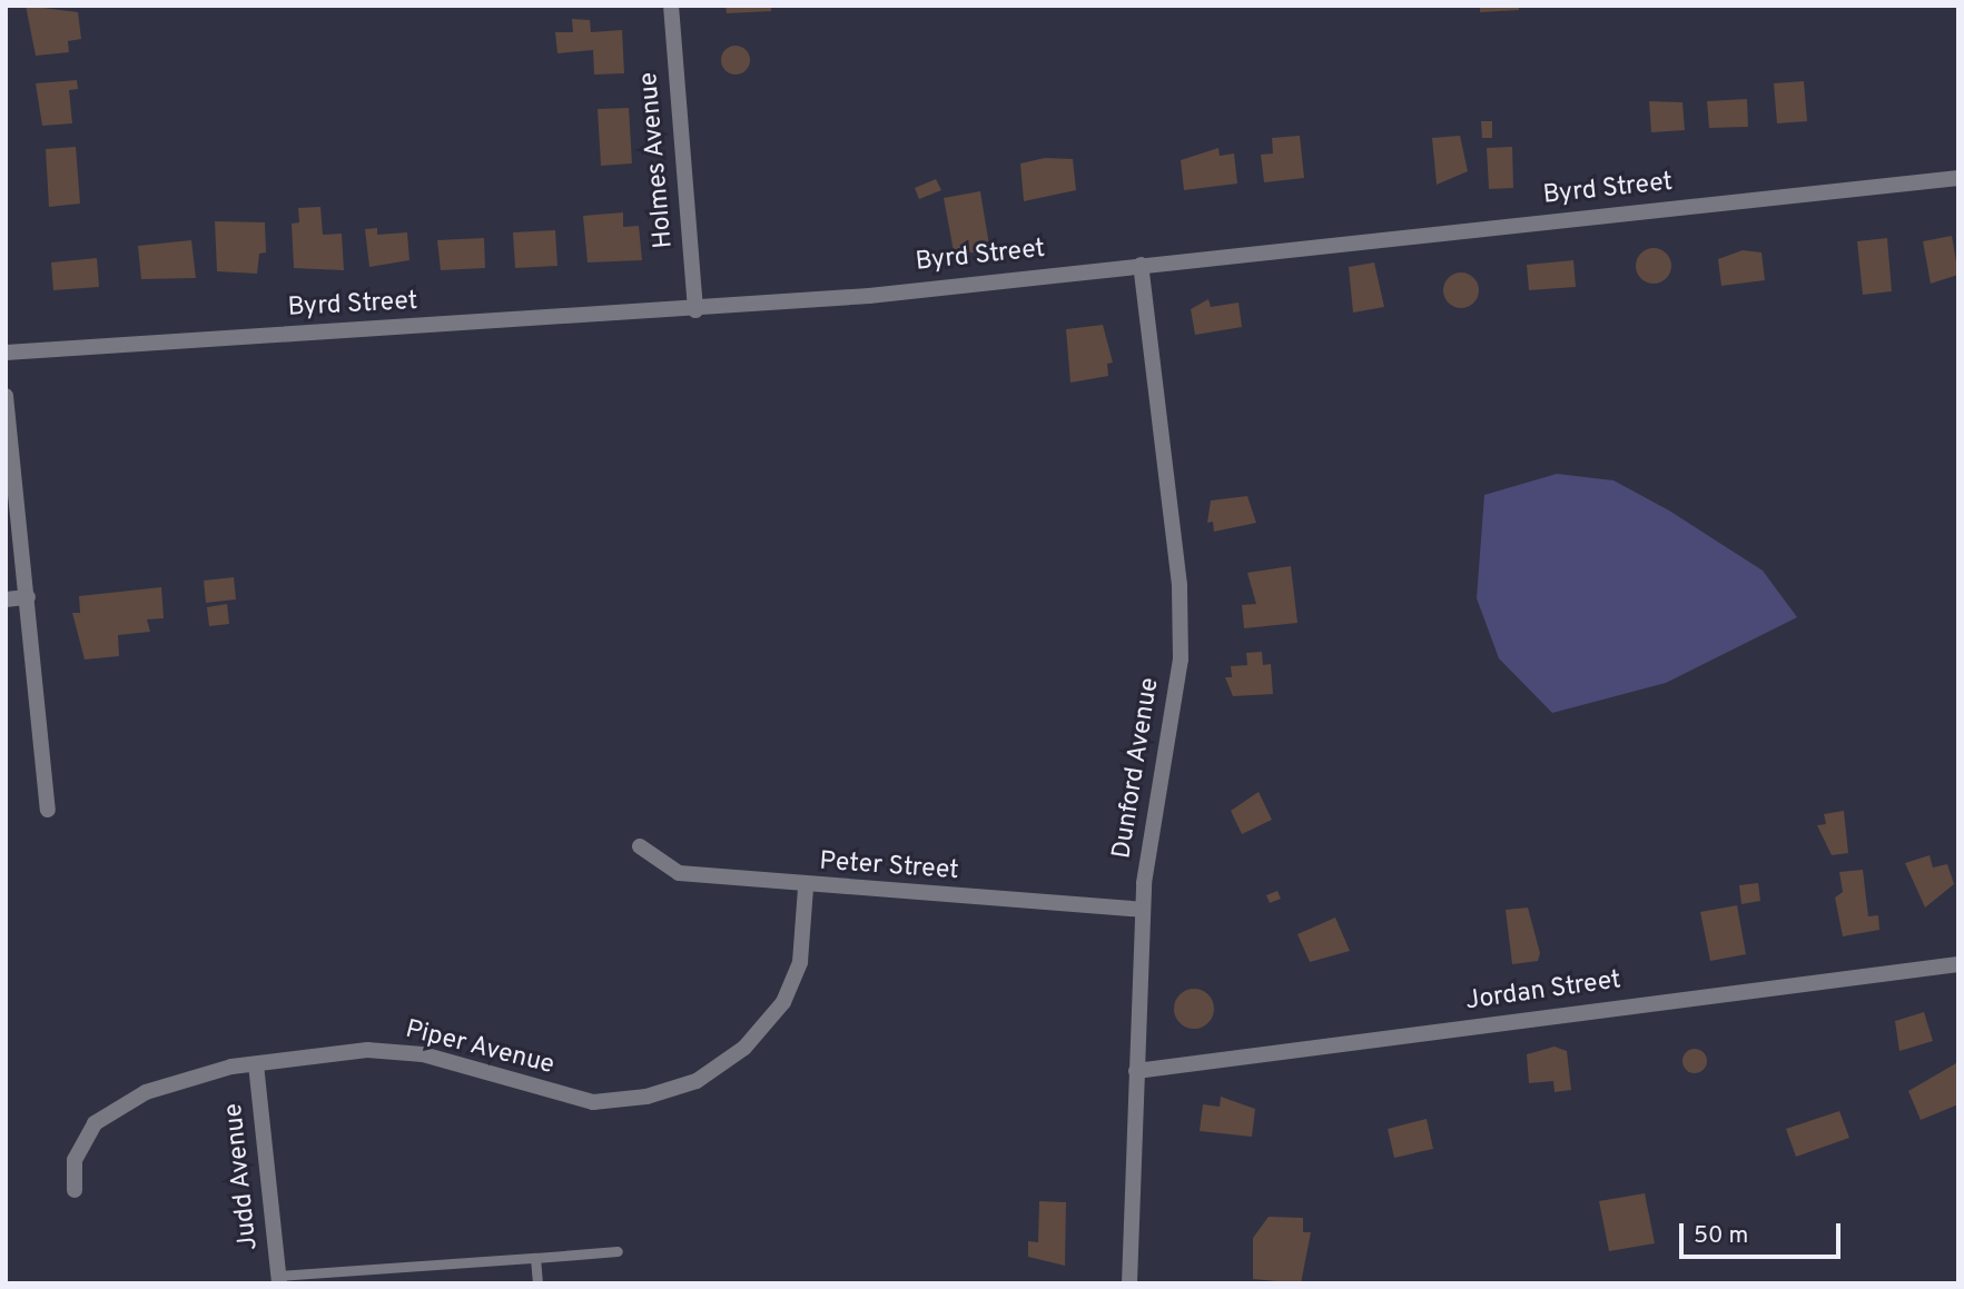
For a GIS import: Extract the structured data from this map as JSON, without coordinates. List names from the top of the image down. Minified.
{"streets":{"street":["Holmes Avenue","Byrd Street","Dunford Avenue","Peter Street","Jordan Street","Piper Avenue","Judd Avenue"]},"crossings":[["Holmes Avenue","Byrd Street"],["Byrd Street","Dunford Avenue"],["Dunford Avenue","Peter Street"],["Dunford Avenue","Jordan Street"],["Peter Street","Piper Avenue"],["Piper Avenue","Judd Avenue"]],"scale_bar":"50 m"}
